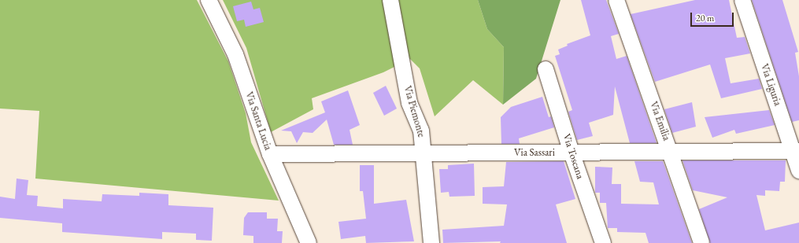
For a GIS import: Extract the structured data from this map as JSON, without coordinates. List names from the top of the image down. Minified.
{"streets":{"street":["Via Liguria","Via Piemonte","Via Santa Lucia","Via Emilia","Via Sassari","Via Toscana"]},"crossings":[["Via Liguria","Via Sassari"],["Via Piemonte","Via Sassari"],["Via Santa Lucia","Via Sassari"],["Via Emilia","Via Sassari"],["Via Sassari","Via Toscana"]],"scale_bar":"20 m"}
